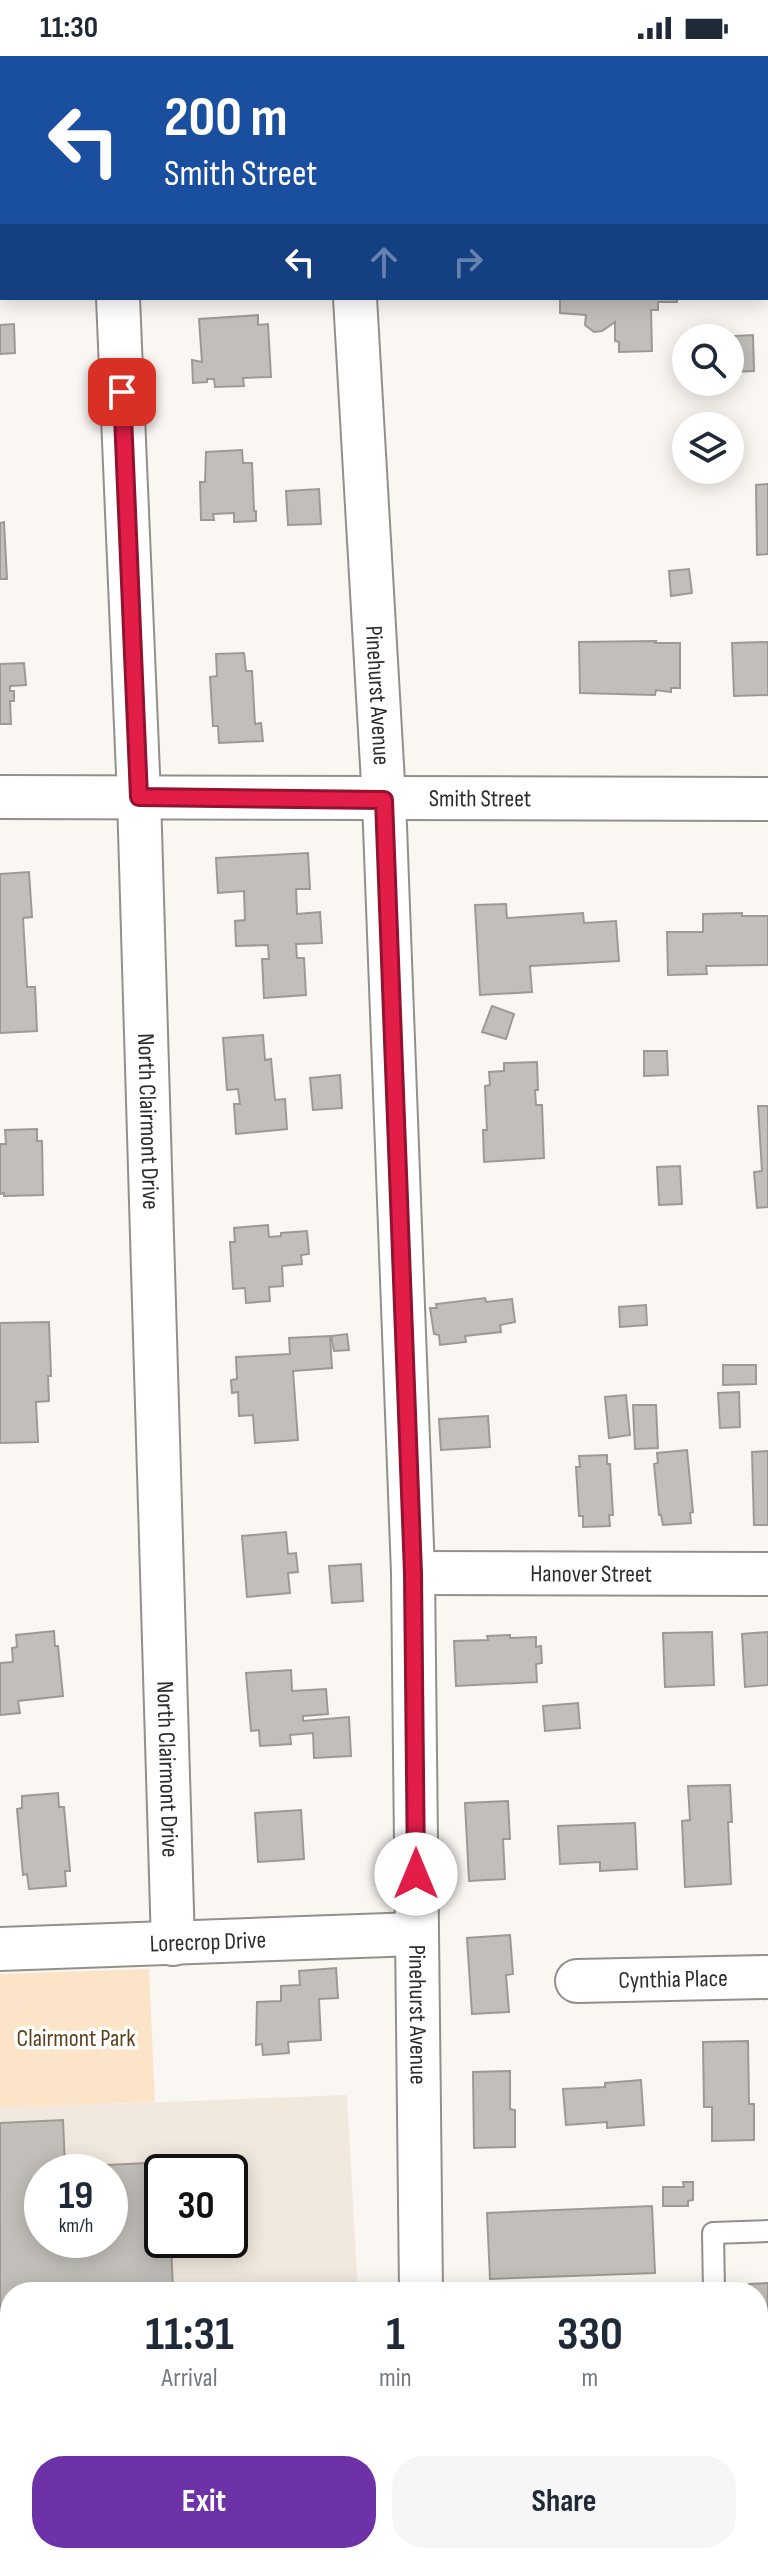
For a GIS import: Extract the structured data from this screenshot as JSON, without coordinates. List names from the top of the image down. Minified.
{"streets":{"street":["Pinehurst Avenue","Smith Street","North Clairmont Drive","Hanover Street","Lorecrop Drive","Cynthia Place"]},"crossings":[["Pinehurst Avenue","Smith Street"],["Pinehurst Avenue","Hanover Street"],["Pinehurst Avenue","Lorecrop Drive"],["Smith Street","North Clairmont Drive"],["North Clairmont Drive","Lorecrop Drive"]],"parks":["Clairmont Park"],"page":{"status":"11:30","turn":["200 m","Smith Street"],"speed":"19 km/h","limit":"30","eta":["11:31","Arrival","1","min","330","m"],"buttons":["Exit","Share"]}}
